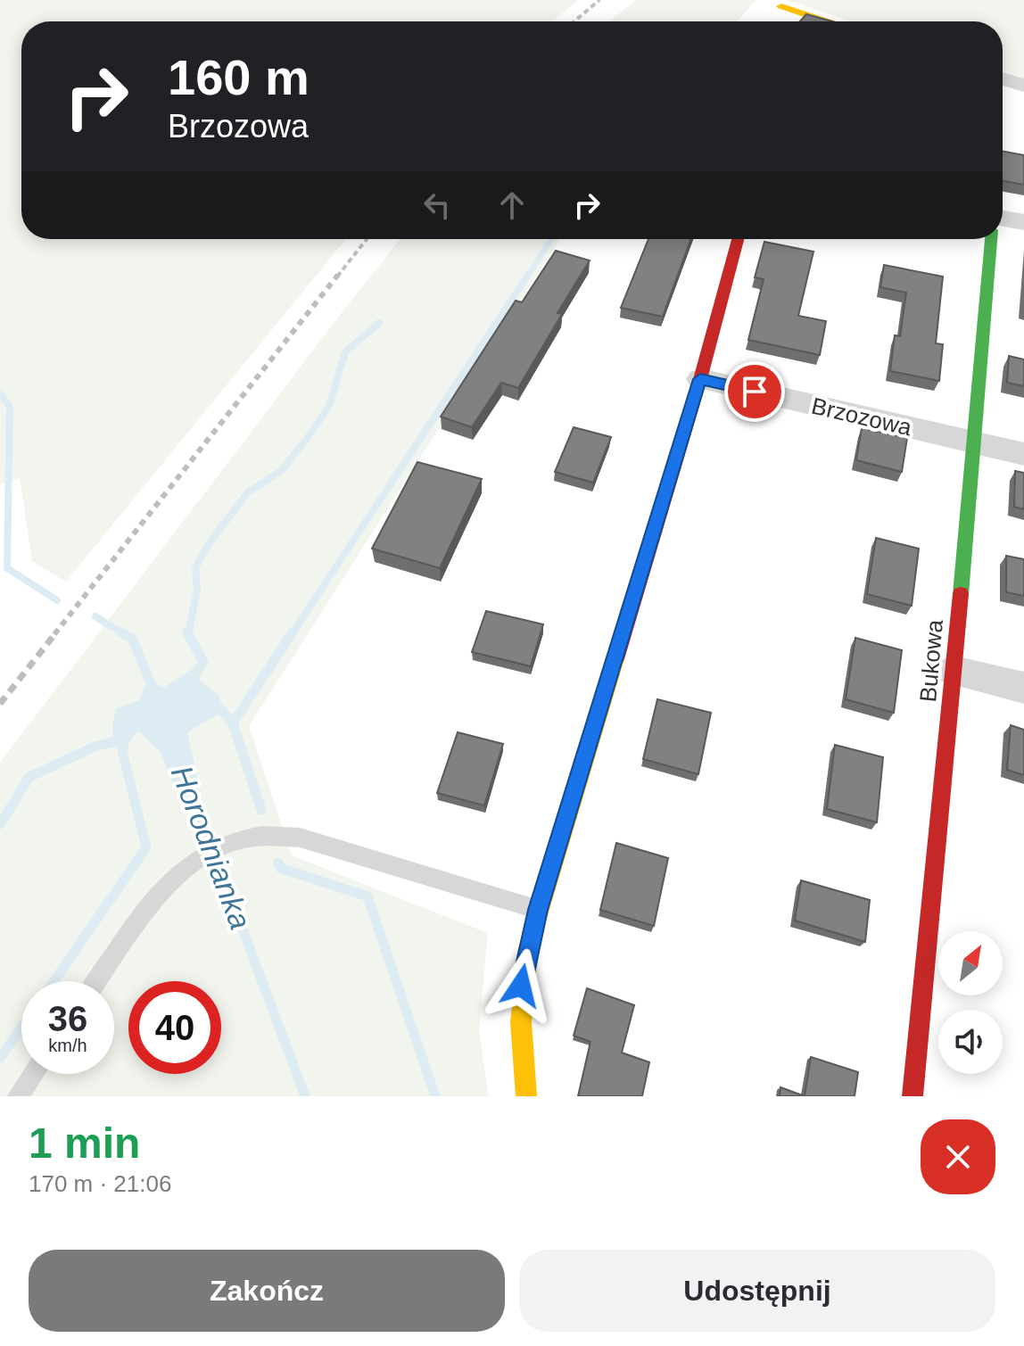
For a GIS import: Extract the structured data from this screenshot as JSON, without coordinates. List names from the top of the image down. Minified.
{"streets":{"street":["Brzozowa","Bukowa"]},"crossings":[["Brzozowa","Bukowa"]],"water":["Horodnianka"],"north":"top right","page":{"turn":["160 m","Brzozowa"],"speed":"36 km/h","limit":"40","heading":["1 min","170 m · 21:06"],"buttons":["Zakończ","Udostępnij"]}}
